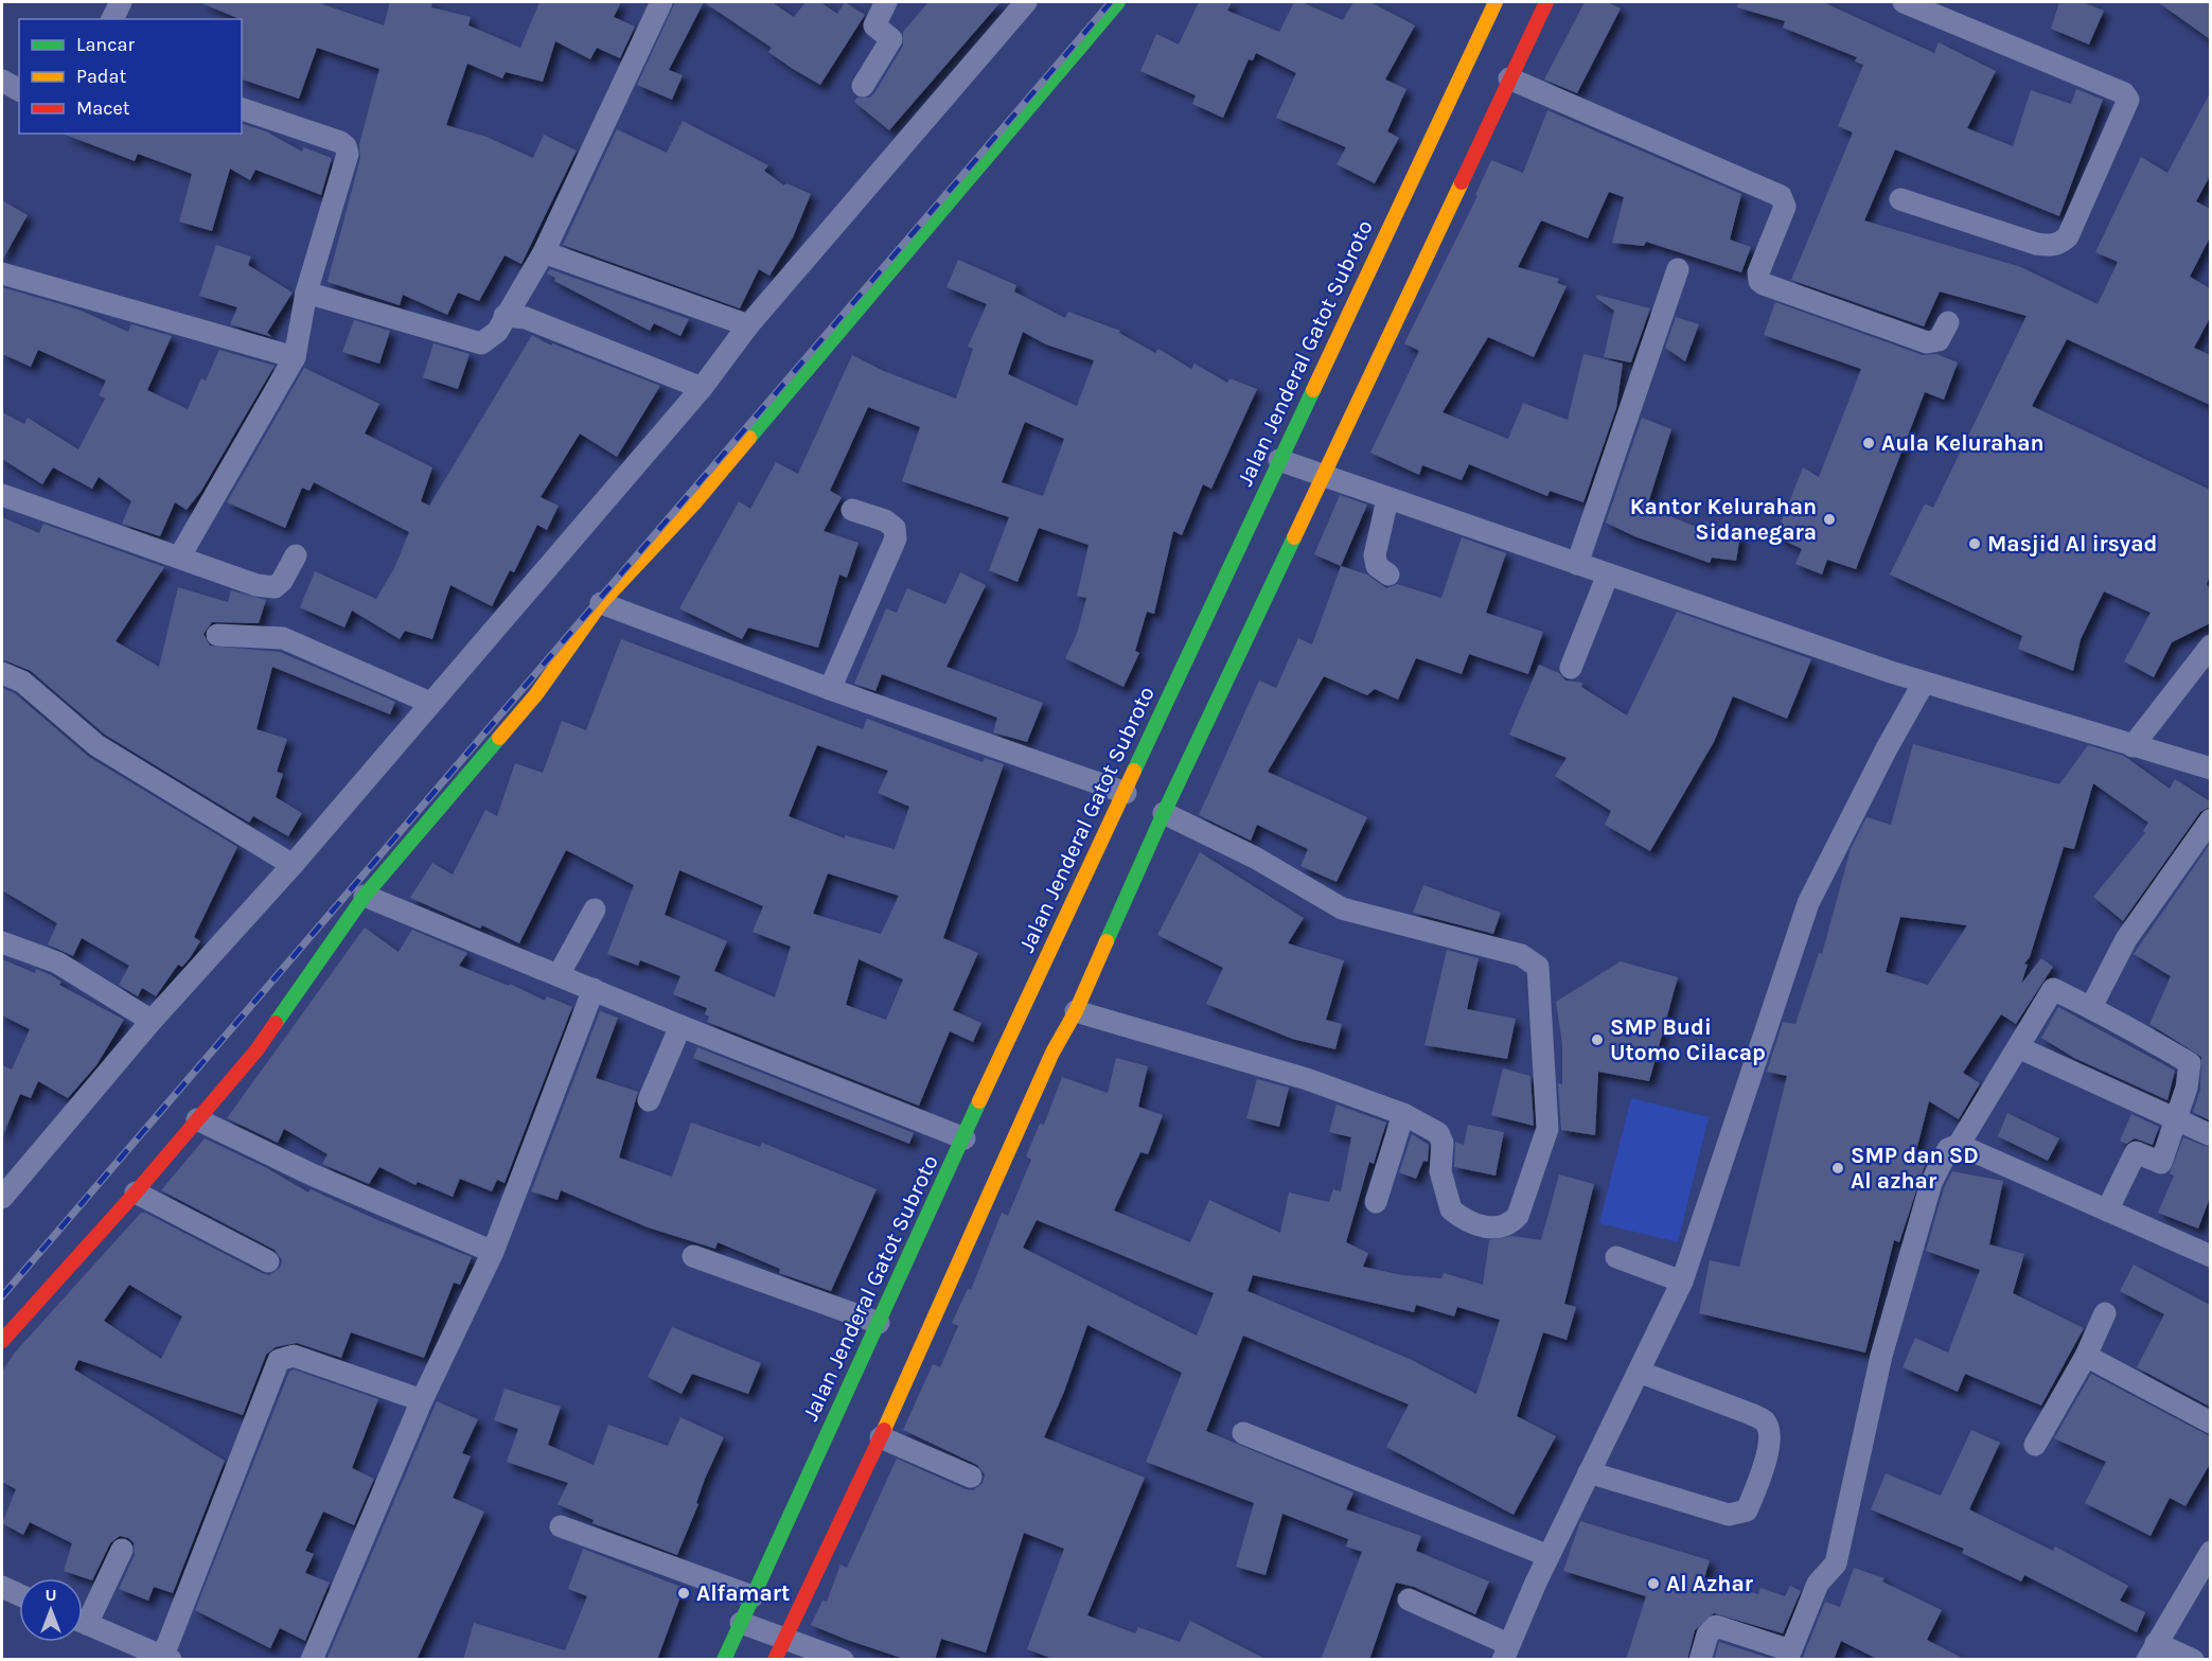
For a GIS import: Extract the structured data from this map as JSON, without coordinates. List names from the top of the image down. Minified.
{"streets":{"main road":["Jalan Jenderal Gatot Subroto"]},"places":["Aula Kelurahan","Kantor Kelurahan Sidanegara","Masjid Al irsyad","SMP Budi Utomo Cilacap","SMP dan SD Al azhar","Al Azhar","Alfamart"],"legend":["Lancar","Padat","Macet"],"north":"top"}
